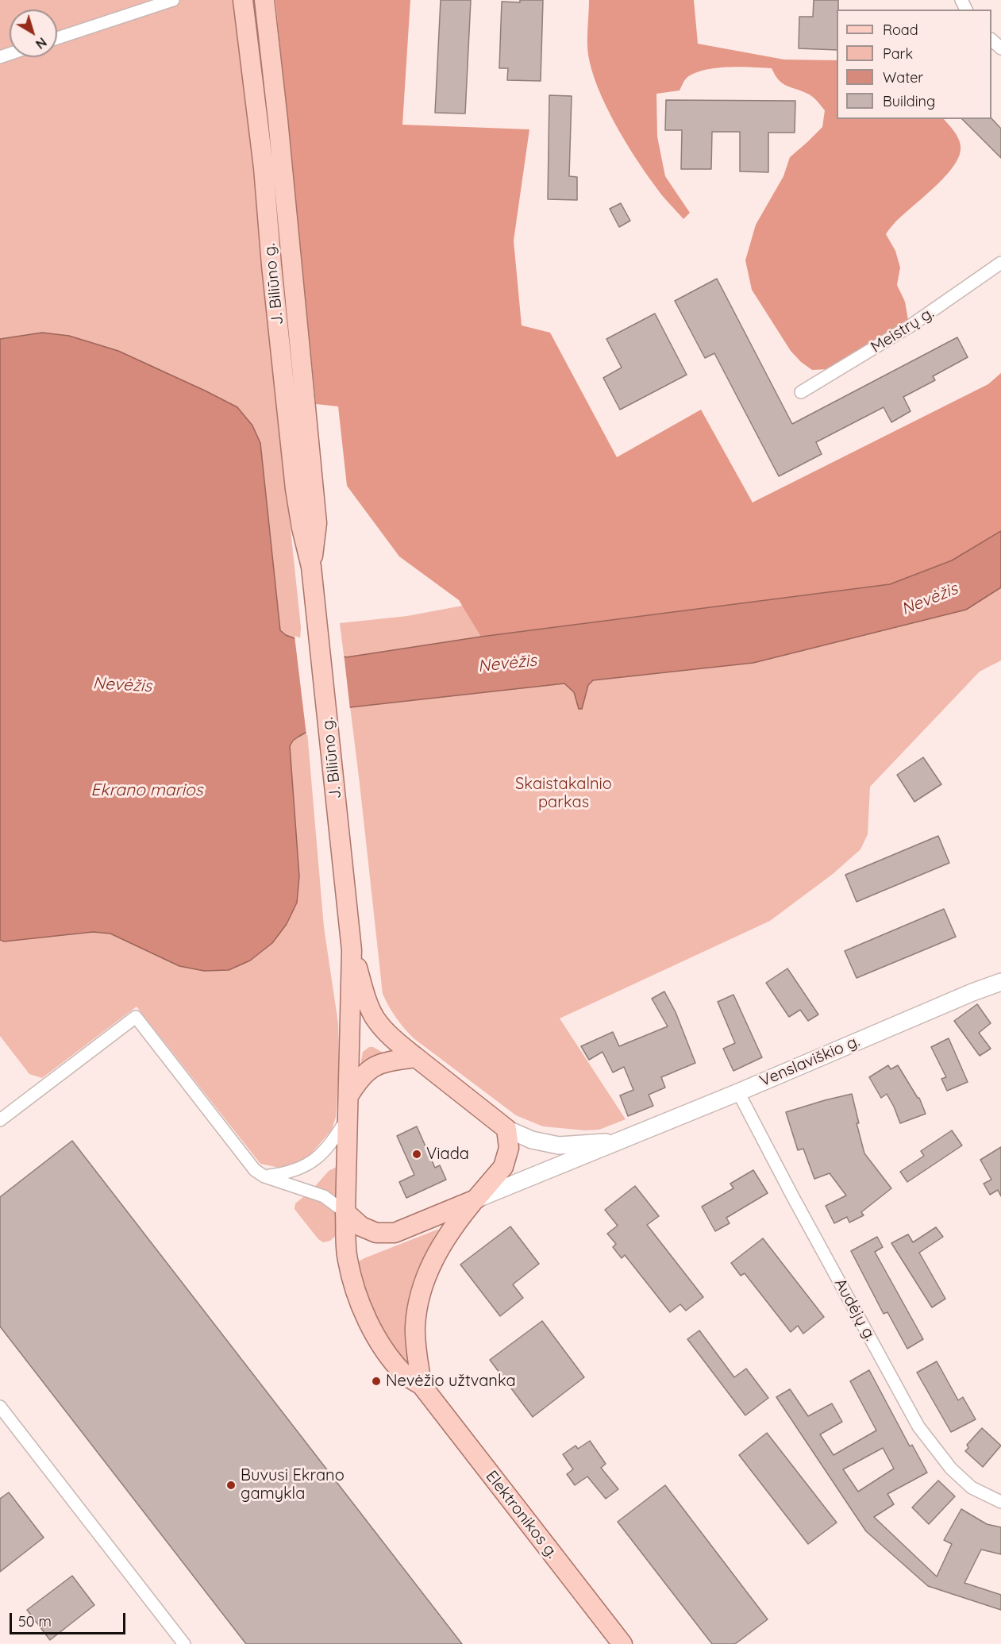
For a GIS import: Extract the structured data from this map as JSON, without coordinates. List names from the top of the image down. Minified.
{"streets":{"main road":["J. Biliūno g.","Venslaviškio g.","Elektronikos g."],"street":["Meistrų g.","Audėjų g."]},"crossings":[["J. Biliūno g.","Venslaviškio g."],["J. Biliūno g.","Elektronikos g."],["Venslaviškio g.","Audėjų g."]],"water":["Nevėžis","Ekrano marios"],"parks":["Skaistakalnio parkas"],"places":["Viada","Nevėžio užtvanka","Buvusi Ekrano gamykla"],"legend":["Road","Park","Water","Building"],"scale_bar":"50 m","north":"bottom right"}
